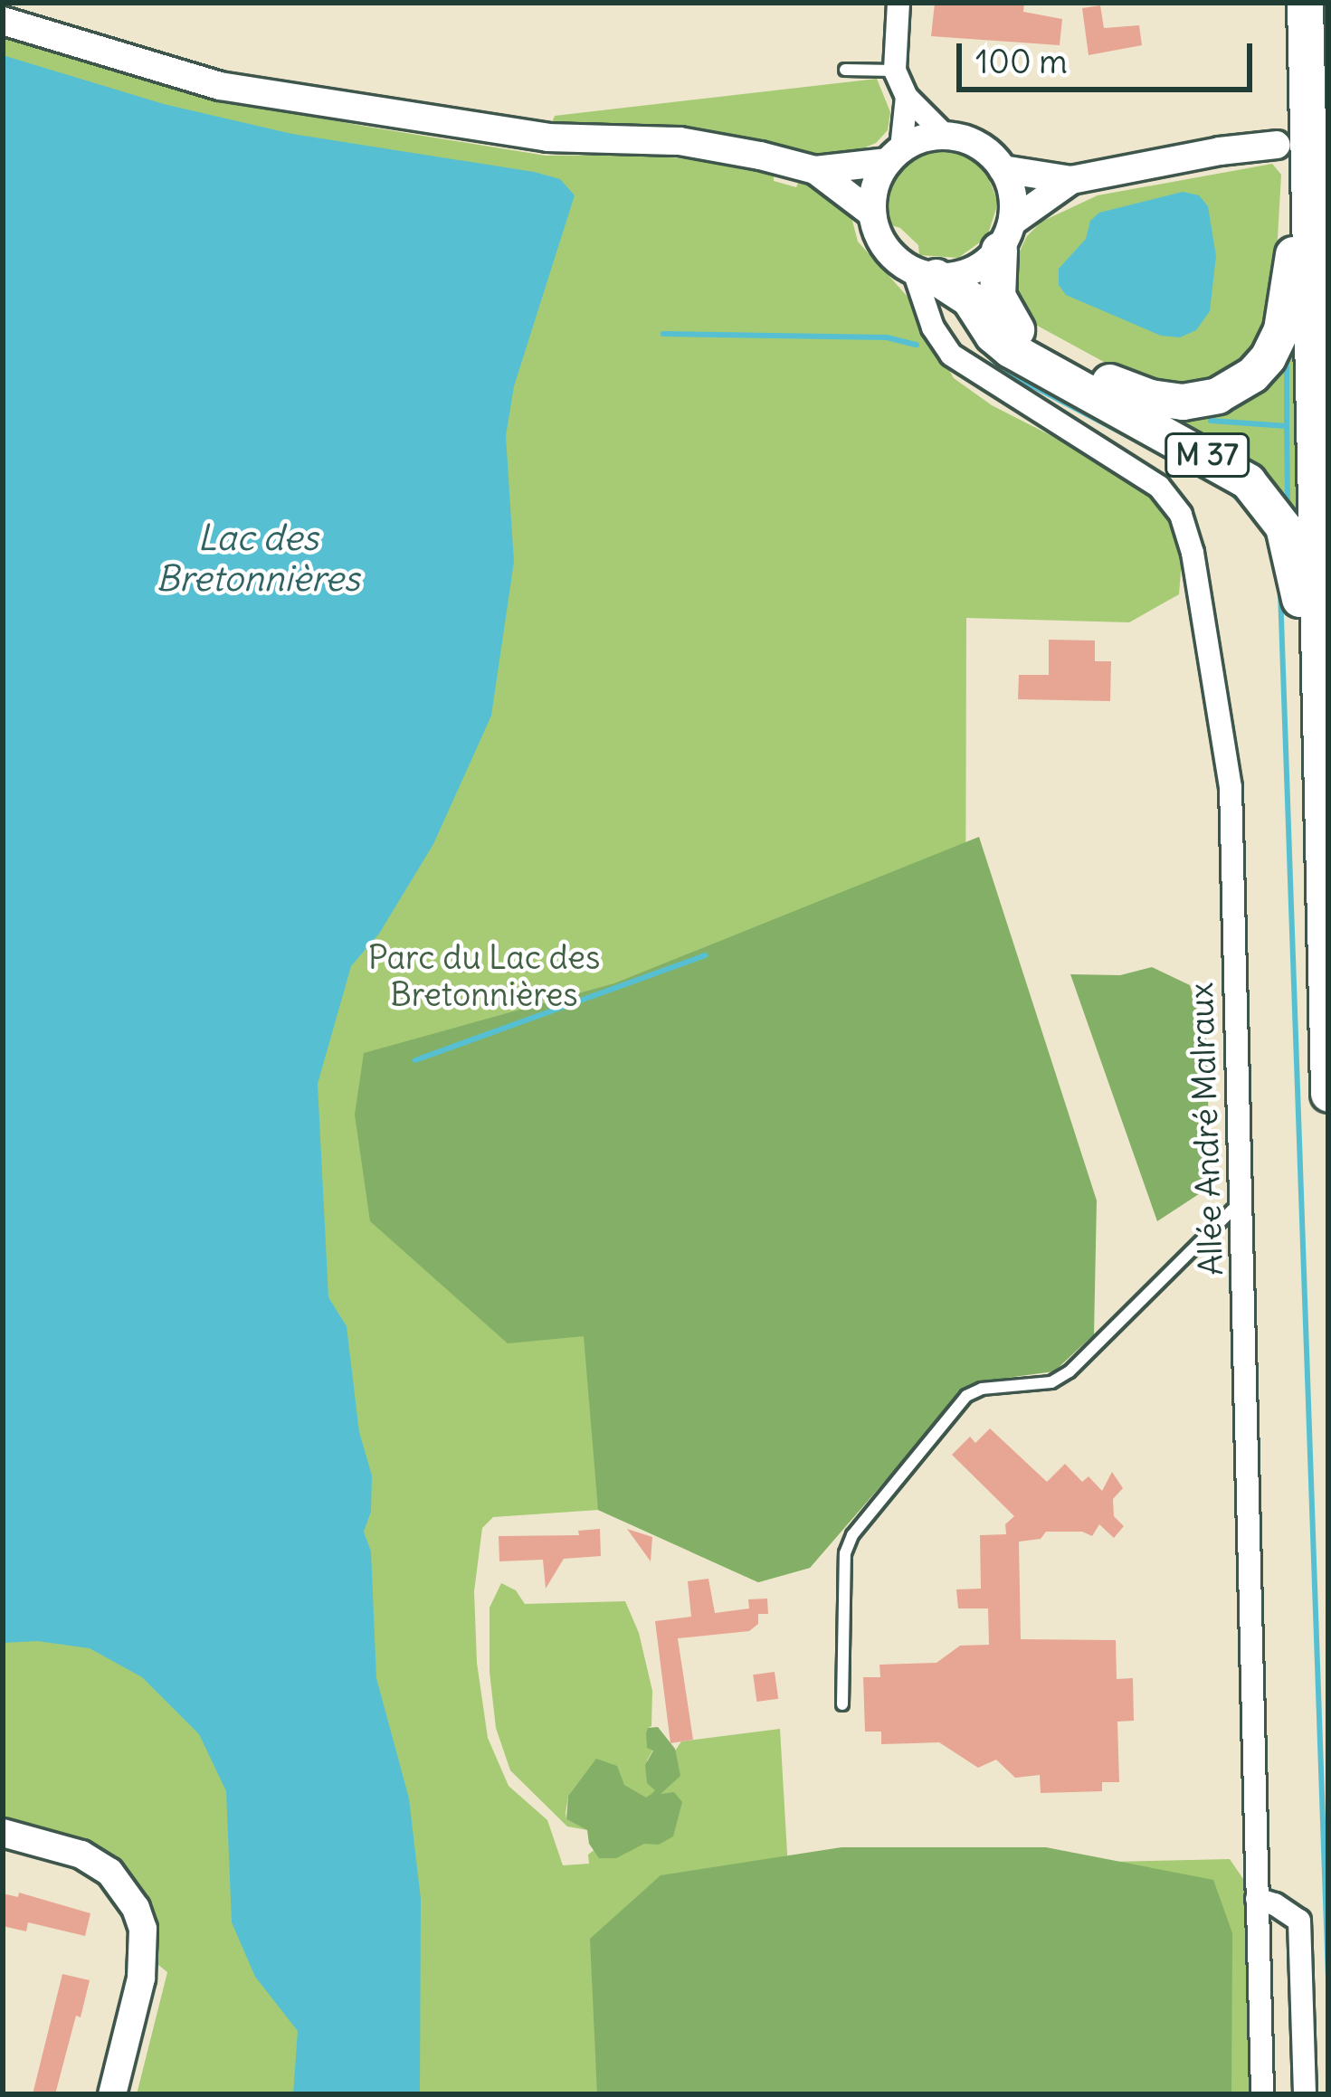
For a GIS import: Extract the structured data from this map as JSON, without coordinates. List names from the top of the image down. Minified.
{"streets":{"highway":["M 37"],"street":["Allée André Malraux"]},"crossings":[["M 37","Allée André Malraux"]],"water":["Lac des Bretonnières"],"parks":["Parc du Lac des Bretonnières"],"scale_bar":"100 m"}
